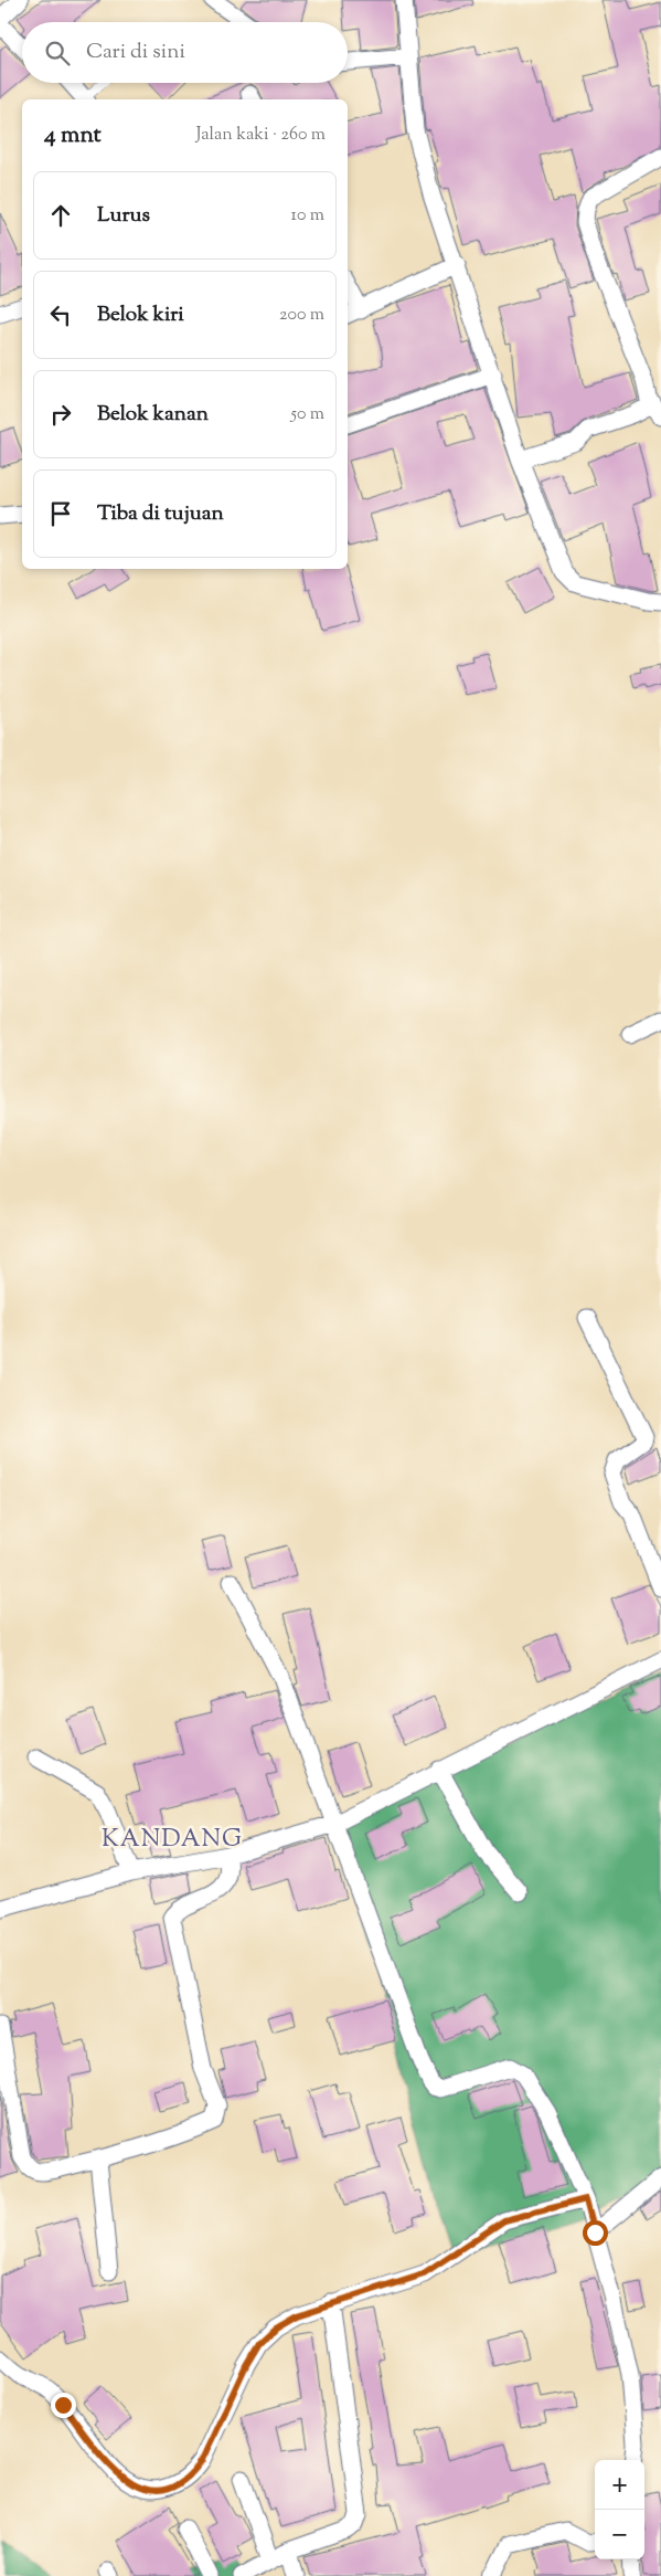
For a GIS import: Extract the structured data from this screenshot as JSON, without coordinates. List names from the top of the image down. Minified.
{"districts":["KANDANG"],"page":{"search":"Cari di sini","heading":["4 mnt","Jalan kaki · 260 m"],"list":[["Lurus","10 m"],["Belok kiri","200 m"],["Belok kanan","50 m"],"Tiba di tujuan"],"map_buttons":["+","−"]}}
